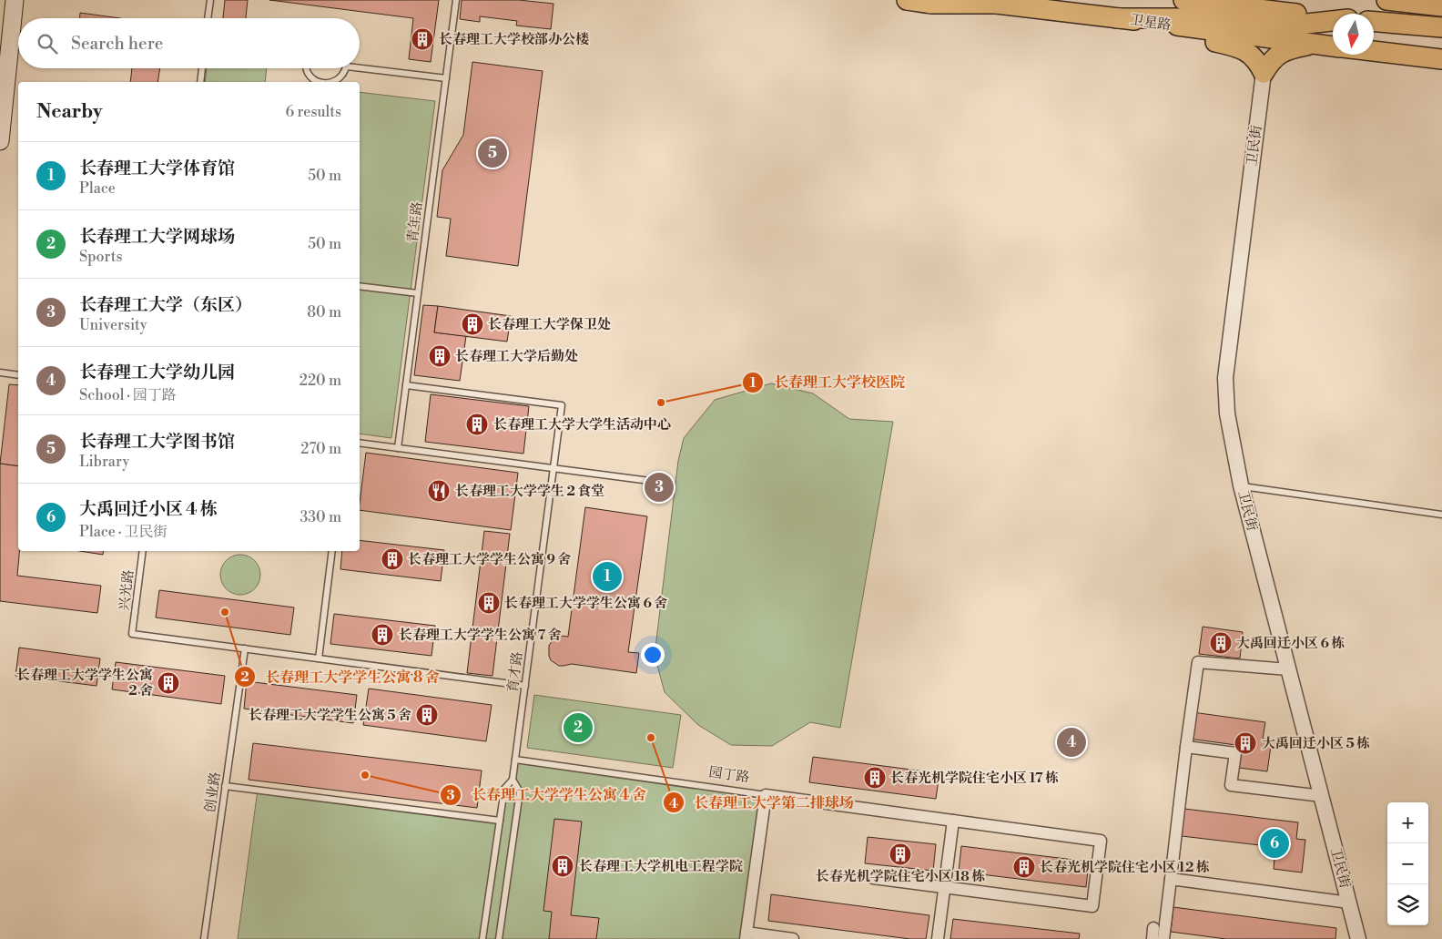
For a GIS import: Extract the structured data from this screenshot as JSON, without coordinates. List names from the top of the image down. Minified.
{"streets":{"main road":["卫星路"],"street":["卫民街","园丁路"],"lane":["青年路","兴光路","育才路","创业路"]},"crossings":[["青年路","育才路"],["兴光路","创业路"],["育才路","园丁路"]],"places":{"building":["长春理工大学校部办公楼","长春理工大学保卫处","长春理工大学后勤处","长春理工大学大学生活动中心","长春理工大学学生公寓 9 舍","长春理工大学学生公寓 6 舍","长春理工大学学生公寓 7 舍","大禹回迁小区 6 栋","长春理工大学学生公寓 2 舍","长春理工大学学生公寓 5 舍","大禹回迁小区 5 栋","长春光机学院住宅小区 17 栋","长春光机学院住宅小区 18 栋","长春理工大学机电工程学院","长春光机学院住宅小区 12 栋"],"other":["长春理工大学校医院","长春理工大学学生公寓 8 舍","长春理工大学第二排球场","长春理工大学学生公寓 4 舍"],"restaurant":["长春理工大学学生 2 食堂"]},"north":"bottom","page":{"search":"Search here","heading":["Nearby","6 results"],"pins":["5","3","1","2","4","6"],"list":[{"mark":"1","name":"长春理工大学体育馆","note":"Place","value":"50 m"},{"mark":"2","name":"长春理工大学网球场","note":"Sports","value":"50 m"},{"mark":"3","name":"长春理工大学（东区）","note":"University","value":"80 m"},{"mark":"4","name":"长春理工大学幼儿园","note":"School · 园丁路","value":"220 m"},{"mark":"5","name":"长春理工大学图书馆","note":"Library","value":"270 m"},{"mark":"6","name":"大禹回迁小区 4 栋","note":"Place · 卫民街","value":"330 m"}],"map_buttons":["+","−"]}}
